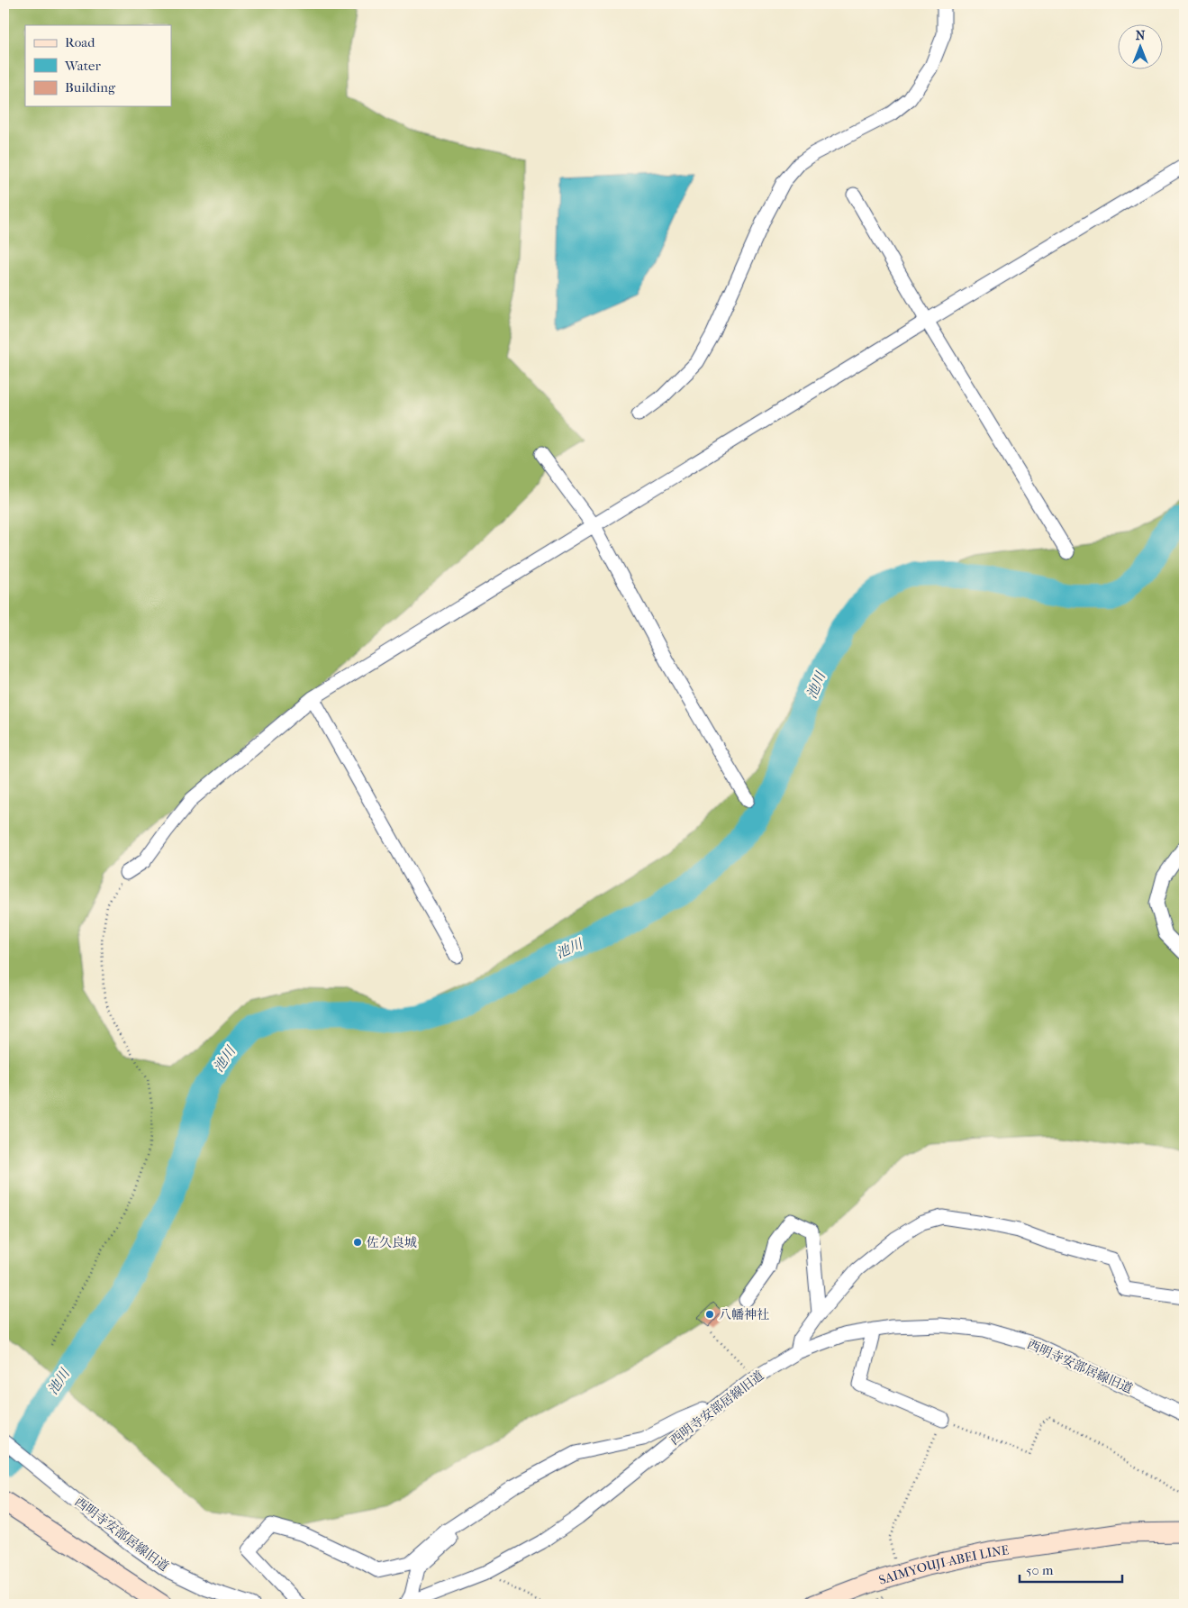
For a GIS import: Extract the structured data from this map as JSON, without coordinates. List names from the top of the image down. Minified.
{"streets":{"main road":["SAIMYOUJI-ABEI LINE"],"street":["西明寺安部居線旧道"]},"water":["池川"],"places":["佐久良城","八幡神社"],"legend":["Road","Water","Building"],"scale_bar":"50 m","north":"top"}
